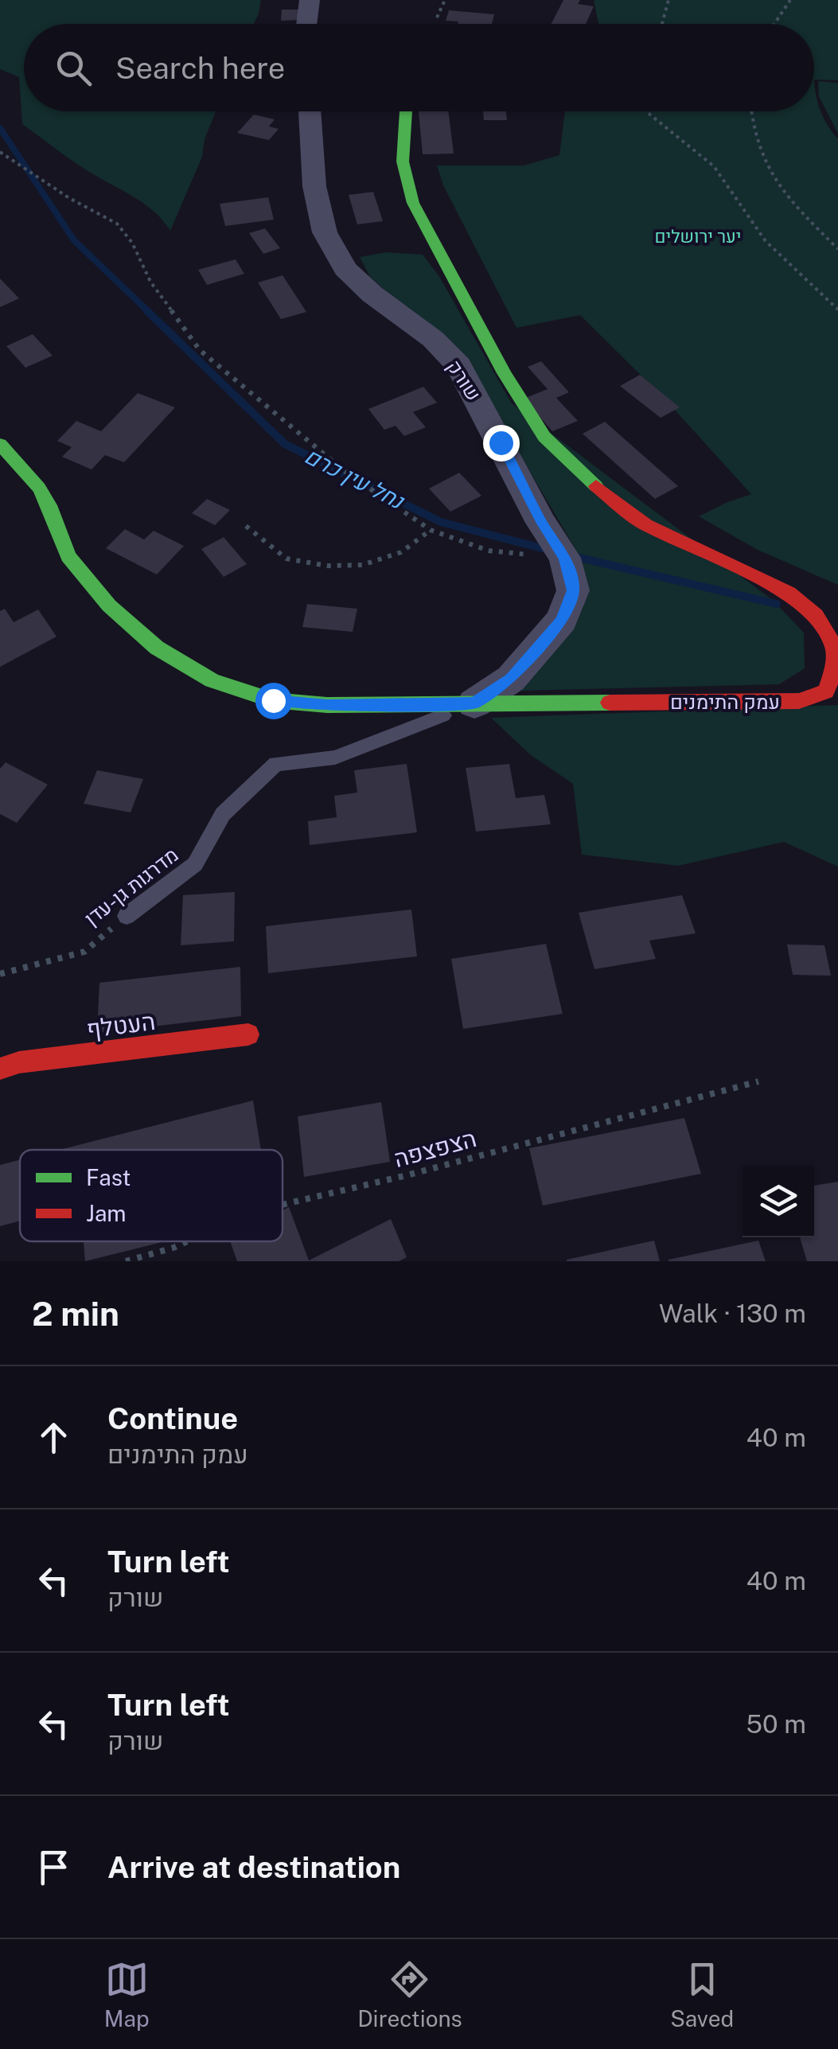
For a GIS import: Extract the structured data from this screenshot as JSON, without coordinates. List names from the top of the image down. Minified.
{"streets":{"street":["שורק","עמק התימנים","העטלף"],"lane":["מדרגות גן-עדן"],"path":["הצפצפה"]},"crossings":[["שורק","עמק התימנים"],["שורק","מדרגות גן-עדן"],["עמק התימנים","מדרגות גן-עדן"]],"water":["נחל עין כרם"],"parks":["יער ירושלים"],"legend":["Fast","Jam"],"page":{"search":"Search here","heading":["2 min","Walk · 130 m"],"list":[["Continue","עמק התימנים","40 m"],["Turn left","שורק","40 m"],["Turn left","שורק","50 m"],"Arrive at destination"],"nav":["Map","Directions","Saved"]}}
